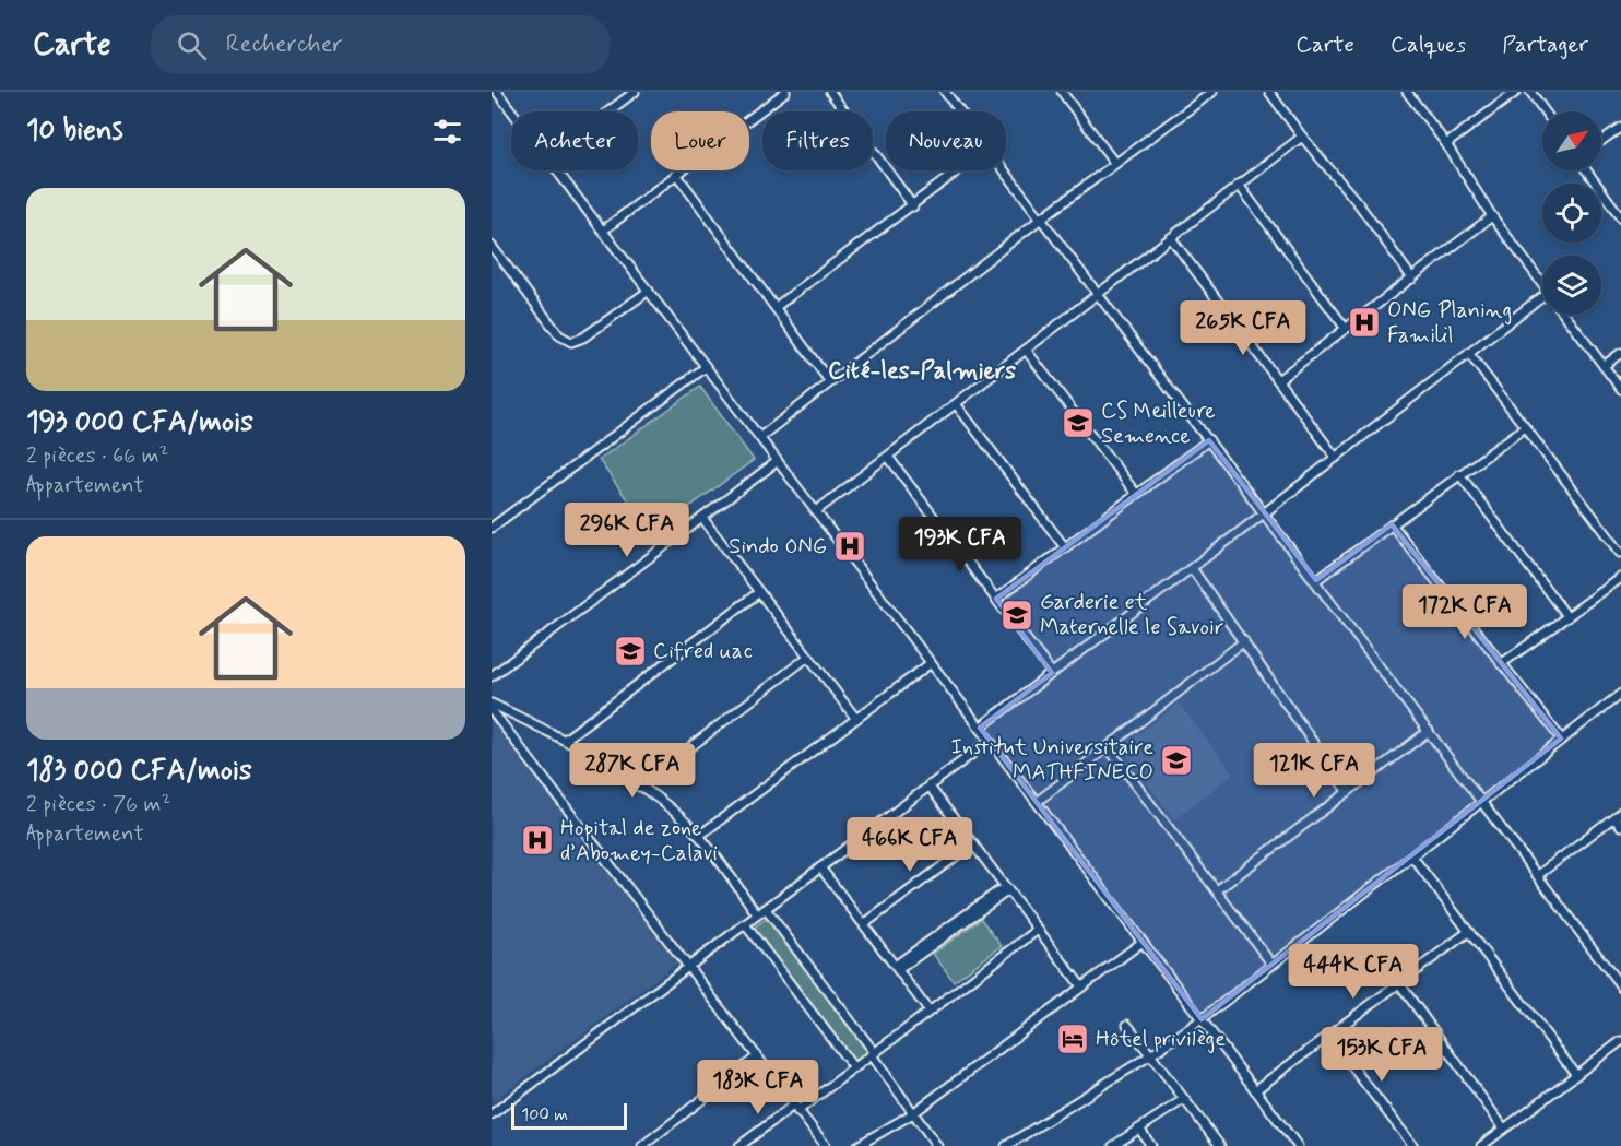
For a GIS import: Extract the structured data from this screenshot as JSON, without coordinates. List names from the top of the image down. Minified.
{"districts":["Cité-les-Palmiers"],"places":{"hospital":["ONG Planing Familil","Sindo ONG","Hopital de zone d’Abomey-Calavi"],"school or university":["CS Meilleure Semence","Garderie et Maternelle le Savoir","Cifred uac","Institut Universitaire MATHFINECO"],"hotel":["Hôtel privilège"]},"scale_bar":"100 m","north":"top right","page":{"header":"Carte","search":"Rechercher","nav":["Carte","Calques","Partager"],"heading":"10 biens","chip":["Acheter","Louer","Filtres","Nouveau"],"list":[{"name":"193 000 CFA/mois","note":"2 pièces · 66 m² · Appartement"},{"name":"183 000 CFA/mois","note":"2 pièces · 76 m² · Appartement"}],"price":["265K CFA","296K CFA","193K CFA","172K CFA","287K CFA","121K CFA","466K CFA","444K CFA","153K CFA","183K CFA"],"scale":"100 m"}}
